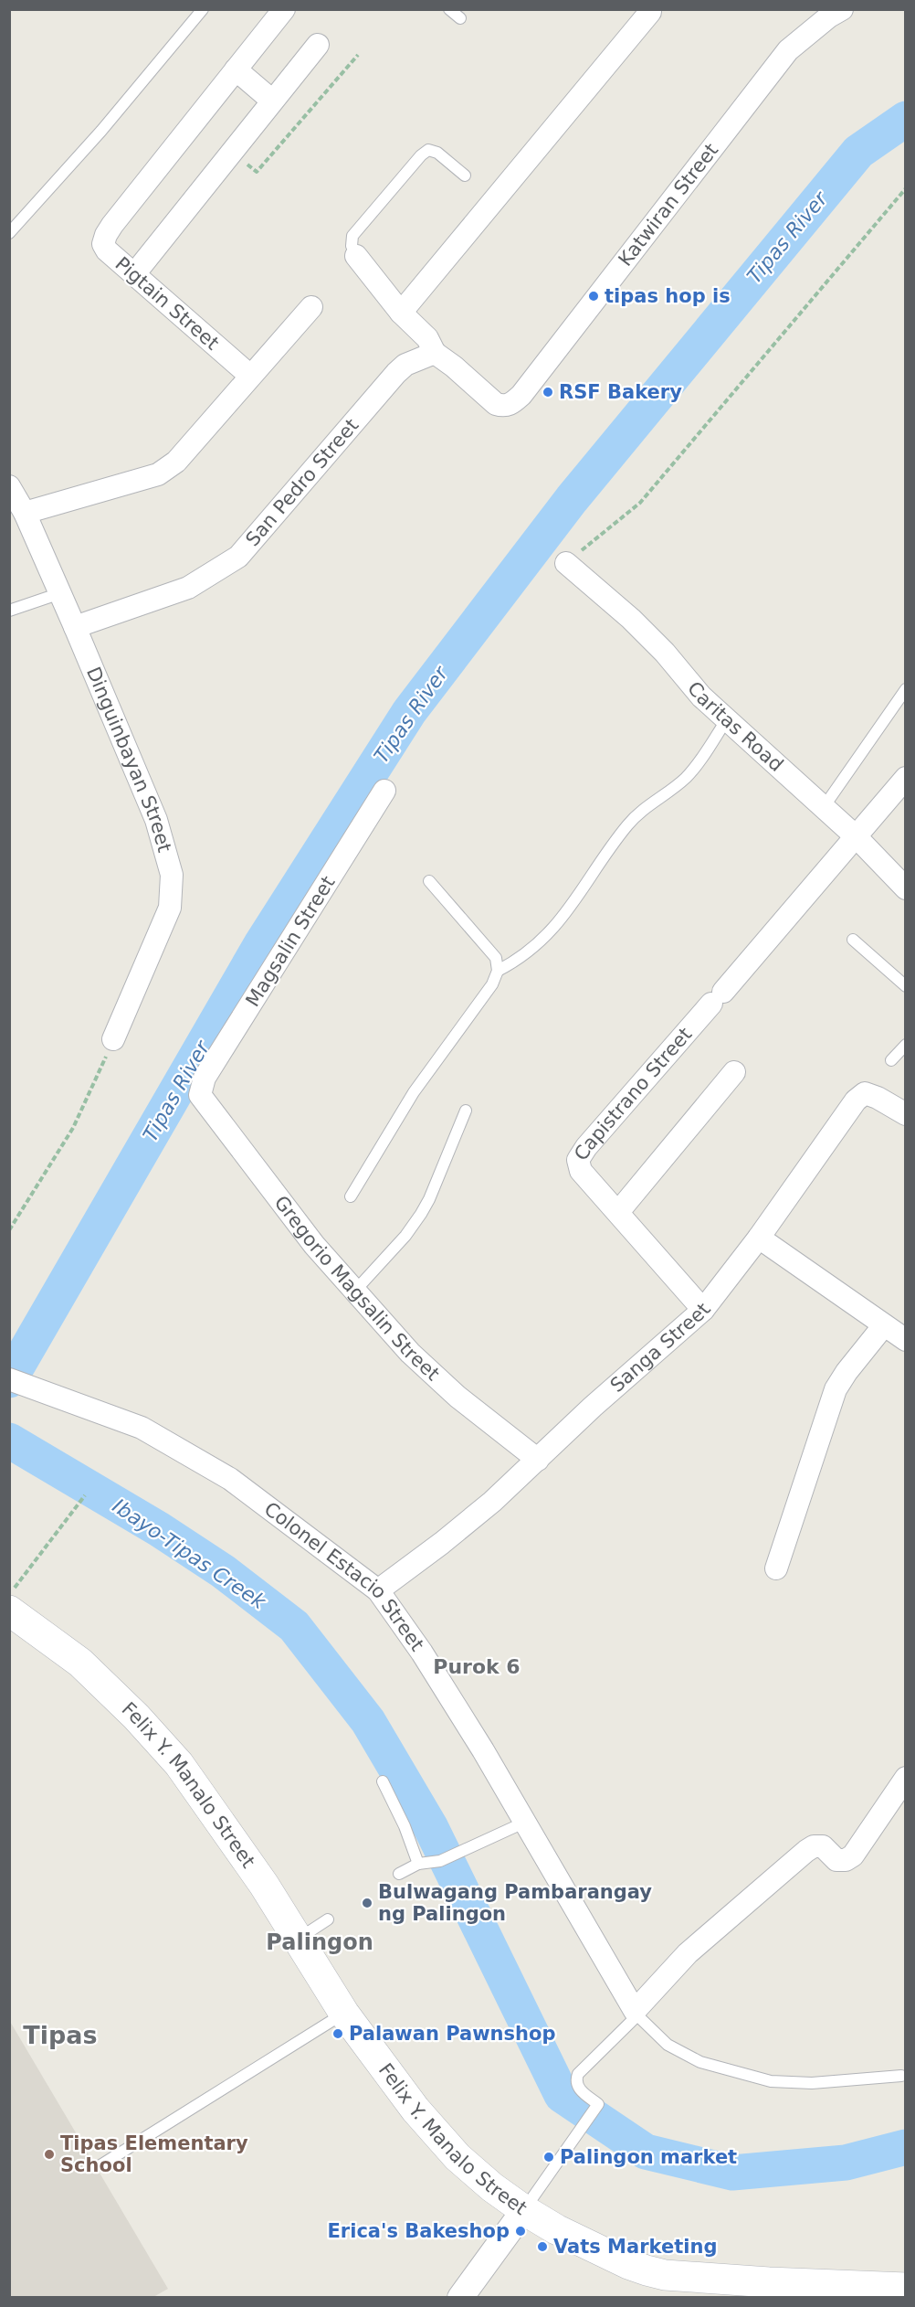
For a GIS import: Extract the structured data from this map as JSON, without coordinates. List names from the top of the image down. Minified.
{"streets":{"main road":["Felix Y. Manalo Street"],"street":["Katwiran Street","Pigtain Street","San Pedro Street","Caritas Road","Dinguinbayan Street","Magsalin Street","Capistrano Street","Gregorio Magsalin Street","Sanga Street","Colonel Estacio Street"]},"crossings":[["Katwiran Street","San Pedro Street"],["San Pedro Street","Dinguinbayan Street"],["Caritas Road","Capistrano Street"],["Magsalin Street","Gregorio Magsalin Street"],["Capistrano Street","Sanga Street"],["Gregorio Magsalin Street","Sanga Street"],["Sanga Street","Colonel Estacio Street"]],"districts":["Purok 6","Palingon","Tipas"],"water":["Tipas River","Ibayo-Tipas Creek"],"places":["tipas hop is","RSF Bakery","Bulwagang Pambarangay ng Palingon","Palawan Pawnshop","Tipas Elementary School","Palingon market","Erica's Bakeshop","Vats Marketing"]}
